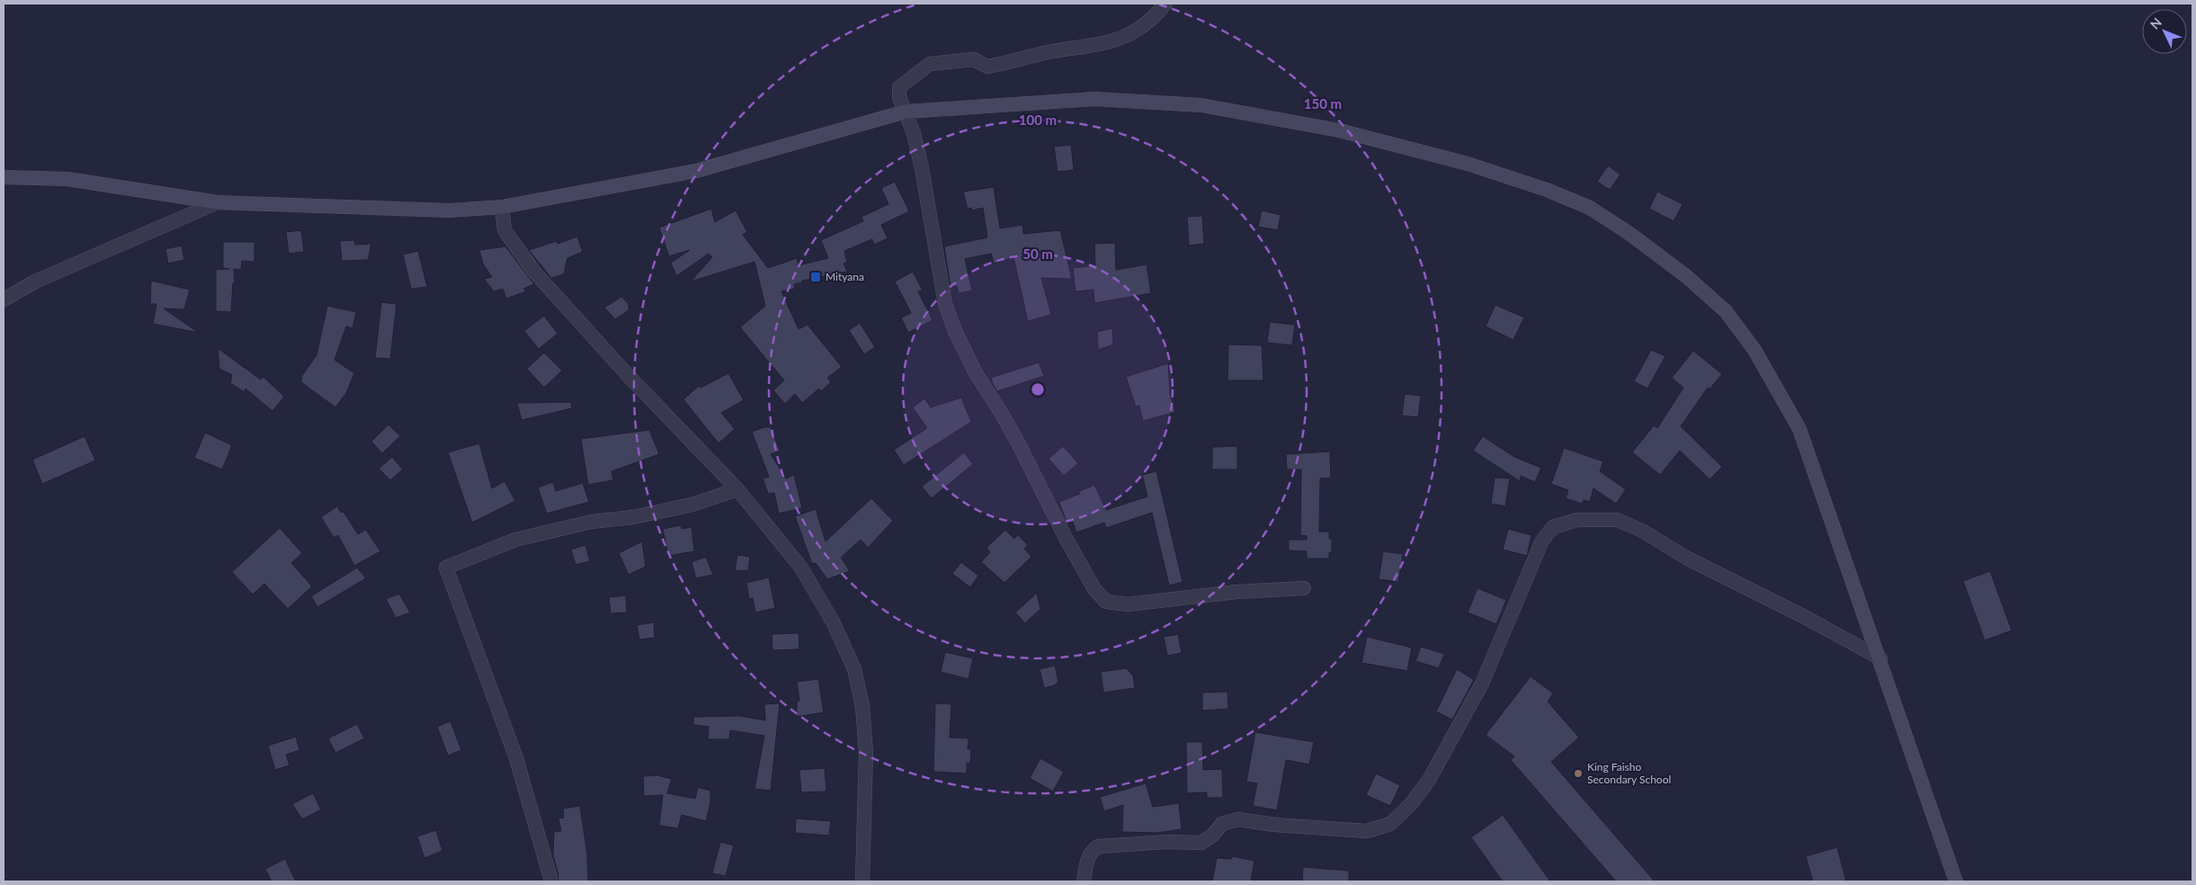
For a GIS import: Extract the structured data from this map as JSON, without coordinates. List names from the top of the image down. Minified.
{"places":{"transit":["Mityana"],"other":["King Faisho Secondary School"]},"north":"top left","rings":["150 m","100 m","50 m"]}
